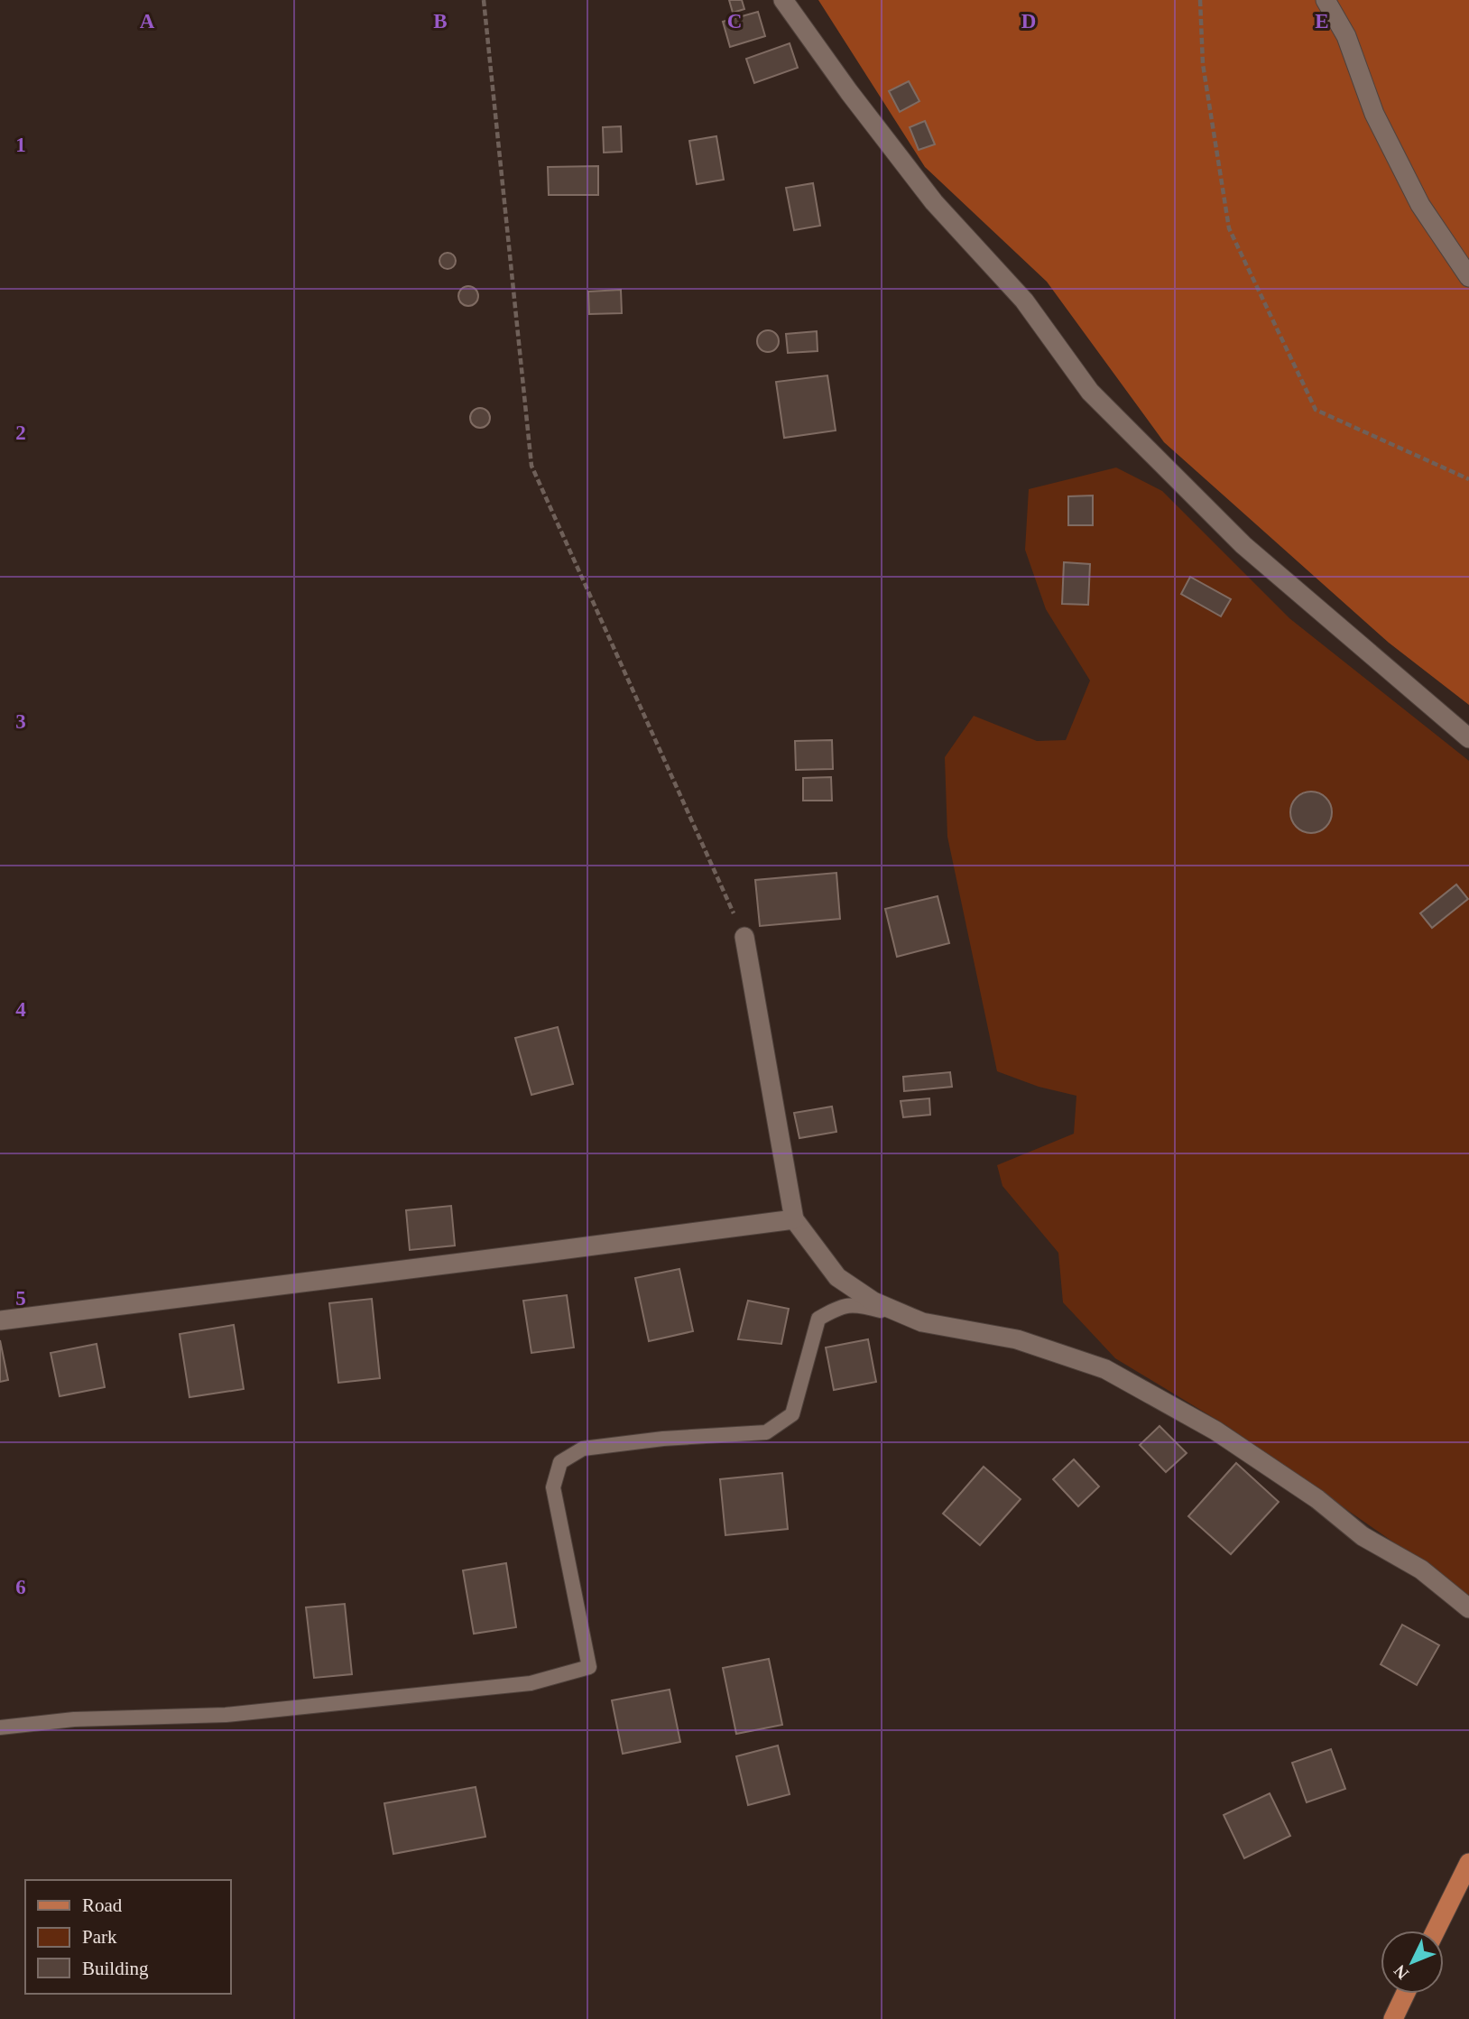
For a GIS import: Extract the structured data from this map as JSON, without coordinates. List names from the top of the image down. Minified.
{"legend":["Road","Park","Building"],"north":"bottom left","grid":{"columns":["A","B","C","D","E"],"rows":["1","2","3","4","5","6"]}}
